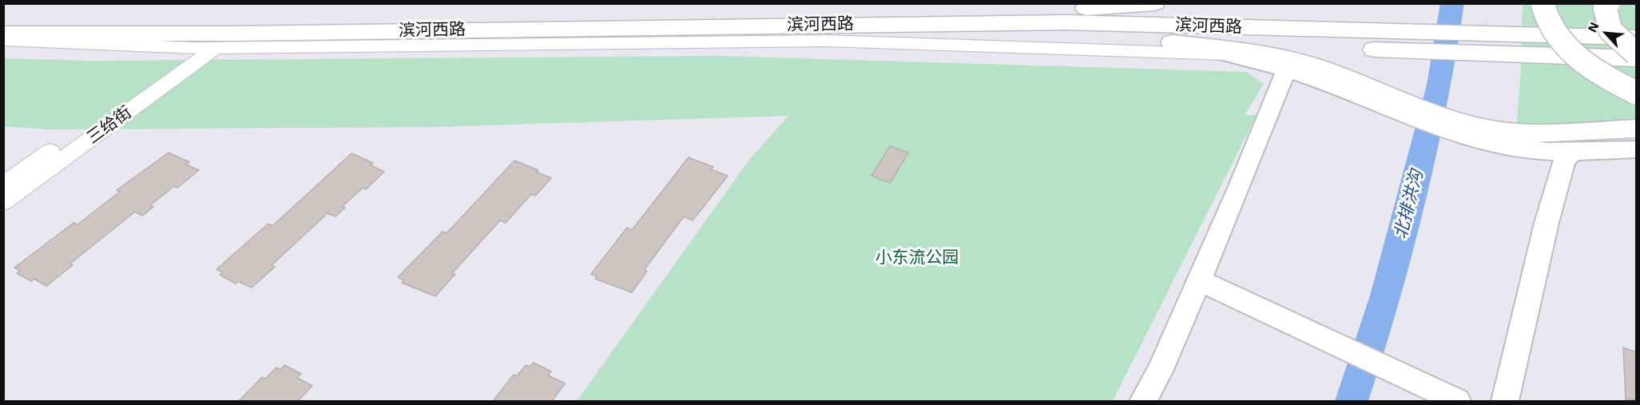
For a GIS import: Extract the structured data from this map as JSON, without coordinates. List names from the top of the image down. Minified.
{"streets":{"highway":["滨河西路"],"street":["三给街"]},"water":["北排洪沟"],"parks":["小东流公园"],"north":"top left"}
